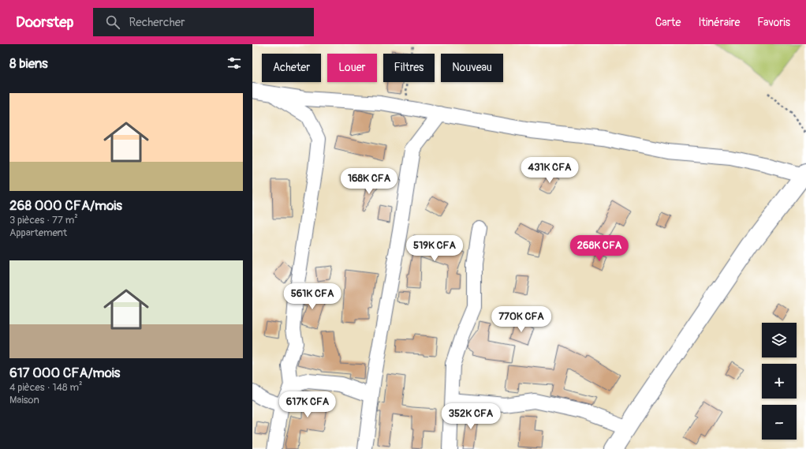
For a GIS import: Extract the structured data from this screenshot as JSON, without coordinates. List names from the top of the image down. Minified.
{"page":{"header":"Doorstep","search":"Rechercher","nav":["Carte","Itinéraire","Favoris"],"heading":"8 biens","chip":["Acheter","Louer","Filtres","Nouveau"],"list":[{"name":"268 000 CFA/mois","note":"3 pièces · 77 m² · Appartement"},{"name":"617 000 CFA/mois","note":"4 pièces · 148 m² · Maison"}],"price":["431K CFA","168K CFA","519K CFA","268K CFA","561K CFA","770K CFA","617K CFA","352K CFA"],"map_buttons":["+","−"]}}
